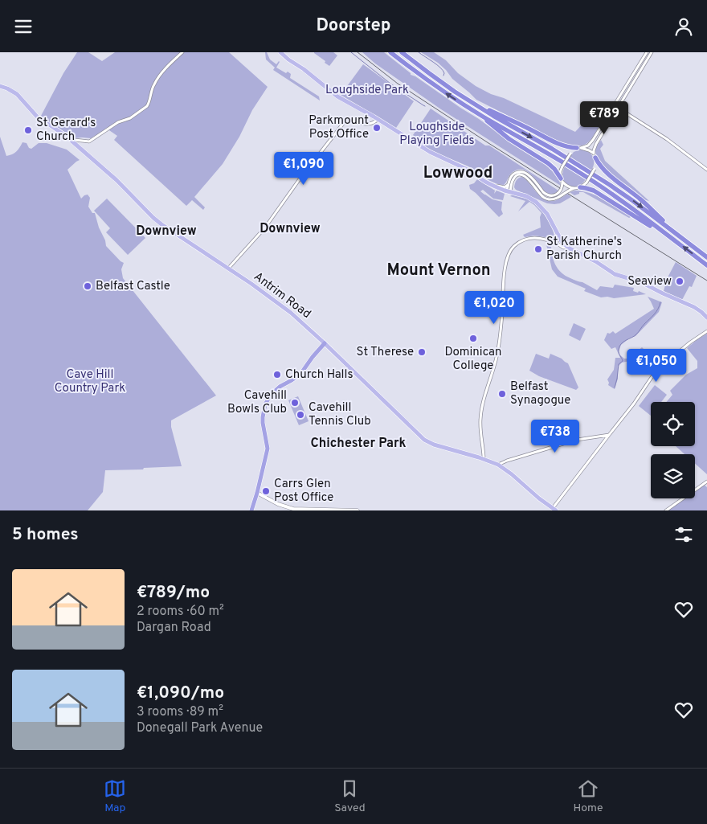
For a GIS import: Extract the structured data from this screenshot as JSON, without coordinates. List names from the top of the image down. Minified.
{"streets":{"main road":["Antrim Road"]},"districts":["Lowwood","Downview","Downview","Mount Vernon","Chichester Park"],"parks":["Loughside Park","Loughside Playing Fields","Cave Hill Country Park"],"places":["Parkmount Post Office","St Gerard's Church","St Katherine's Parish Church","Seaview","Belfast Castle","Dominican College","St Therese","Church Halls","Belfast Synagogue","Cavehill Bowls Club","Cavehill Tennis Club","Carrs Glen Post Office"],"page":{"header":"Doorstep","price":["€789","€1,090","€1,020","€1,050","€738"],"heading":"5 homes","list":[{"name":"€789/mo","note":"2 rooms · 60 m² · Dargan Road"},{"name":"€1,090/mo","note":"3 rooms · 89 m² · Donegall Park Avenue"}],"tabs":["Map","Saved","Home"]}}
